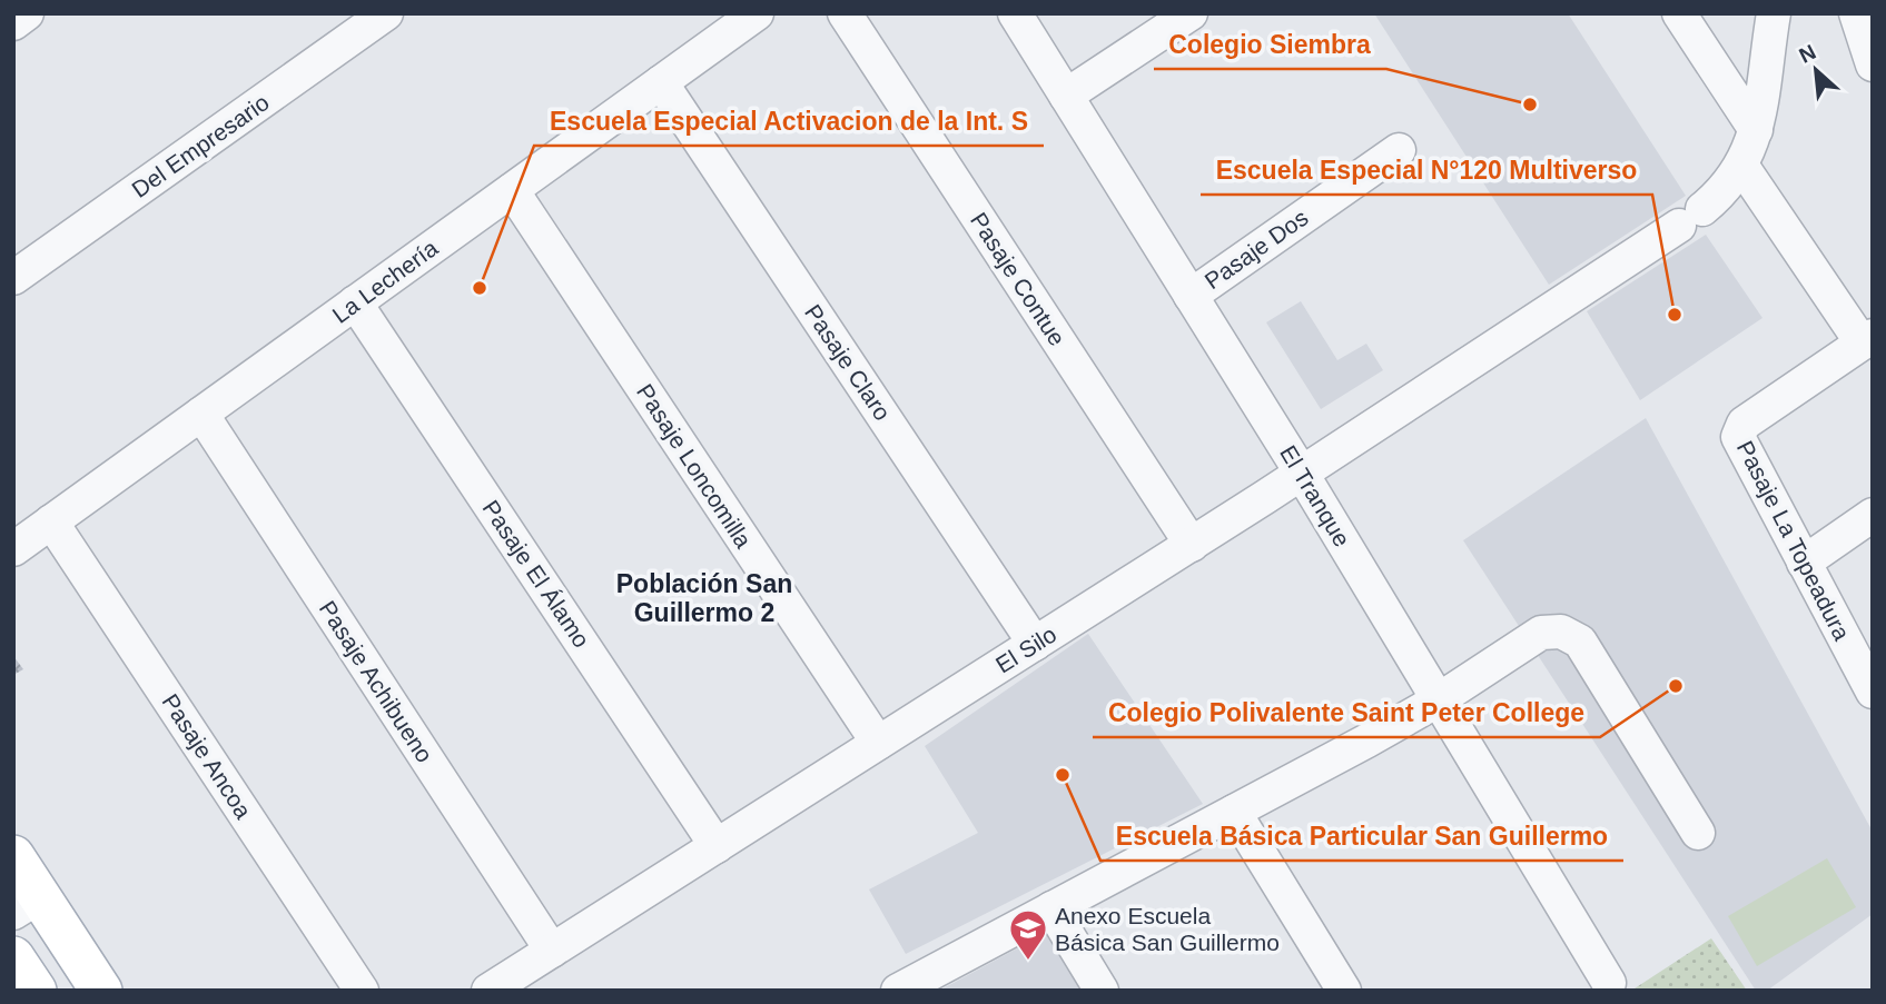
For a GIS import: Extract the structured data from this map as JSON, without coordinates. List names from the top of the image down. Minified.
{"streets":{"street":["Del Empresario","Pasaje Dos","Pasaje Contue","La Lechería","Pasaje Claro","Pasaje Loncomilla","El Tranque","Pasaje La Topeadura","Pasaje El Álamo","El Silo","Pasaje Achibueno","Pasaje Ancoa"]},"crossings":[["Pasaje Dos","El Tranque"],["Pasaje Contue","El Silo"],["La Lechería","Pasaje Claro"],["La Lechería","Pasaje Loncomilla"],["La Lechería","Pasaje El Álamo"],["La Lechería","Pasaje Achibueno"],["La Lechería","Pasaje Ancoa"],["Pasaje Claro","El Silo"],["Pasaje Loncomilla","El Silo"],["El Tranque","El Silo"],["Pasaje El Álamo","El Silo"],["El Silo","Pasaje Achibueno"]],"districts":["Población San Guillermo 2"],"places":{"other":["Colegio Siembra","Escuela Especial Activacion de la Int. S","Escuela Especial N°120 Multiverso","Colegio Polivalente Saint Peter College","Escuela Básica Particular San Guillermo"],"school or university":["Anexo Escuela Básica San Guillermo"]},"north":"top left"}
